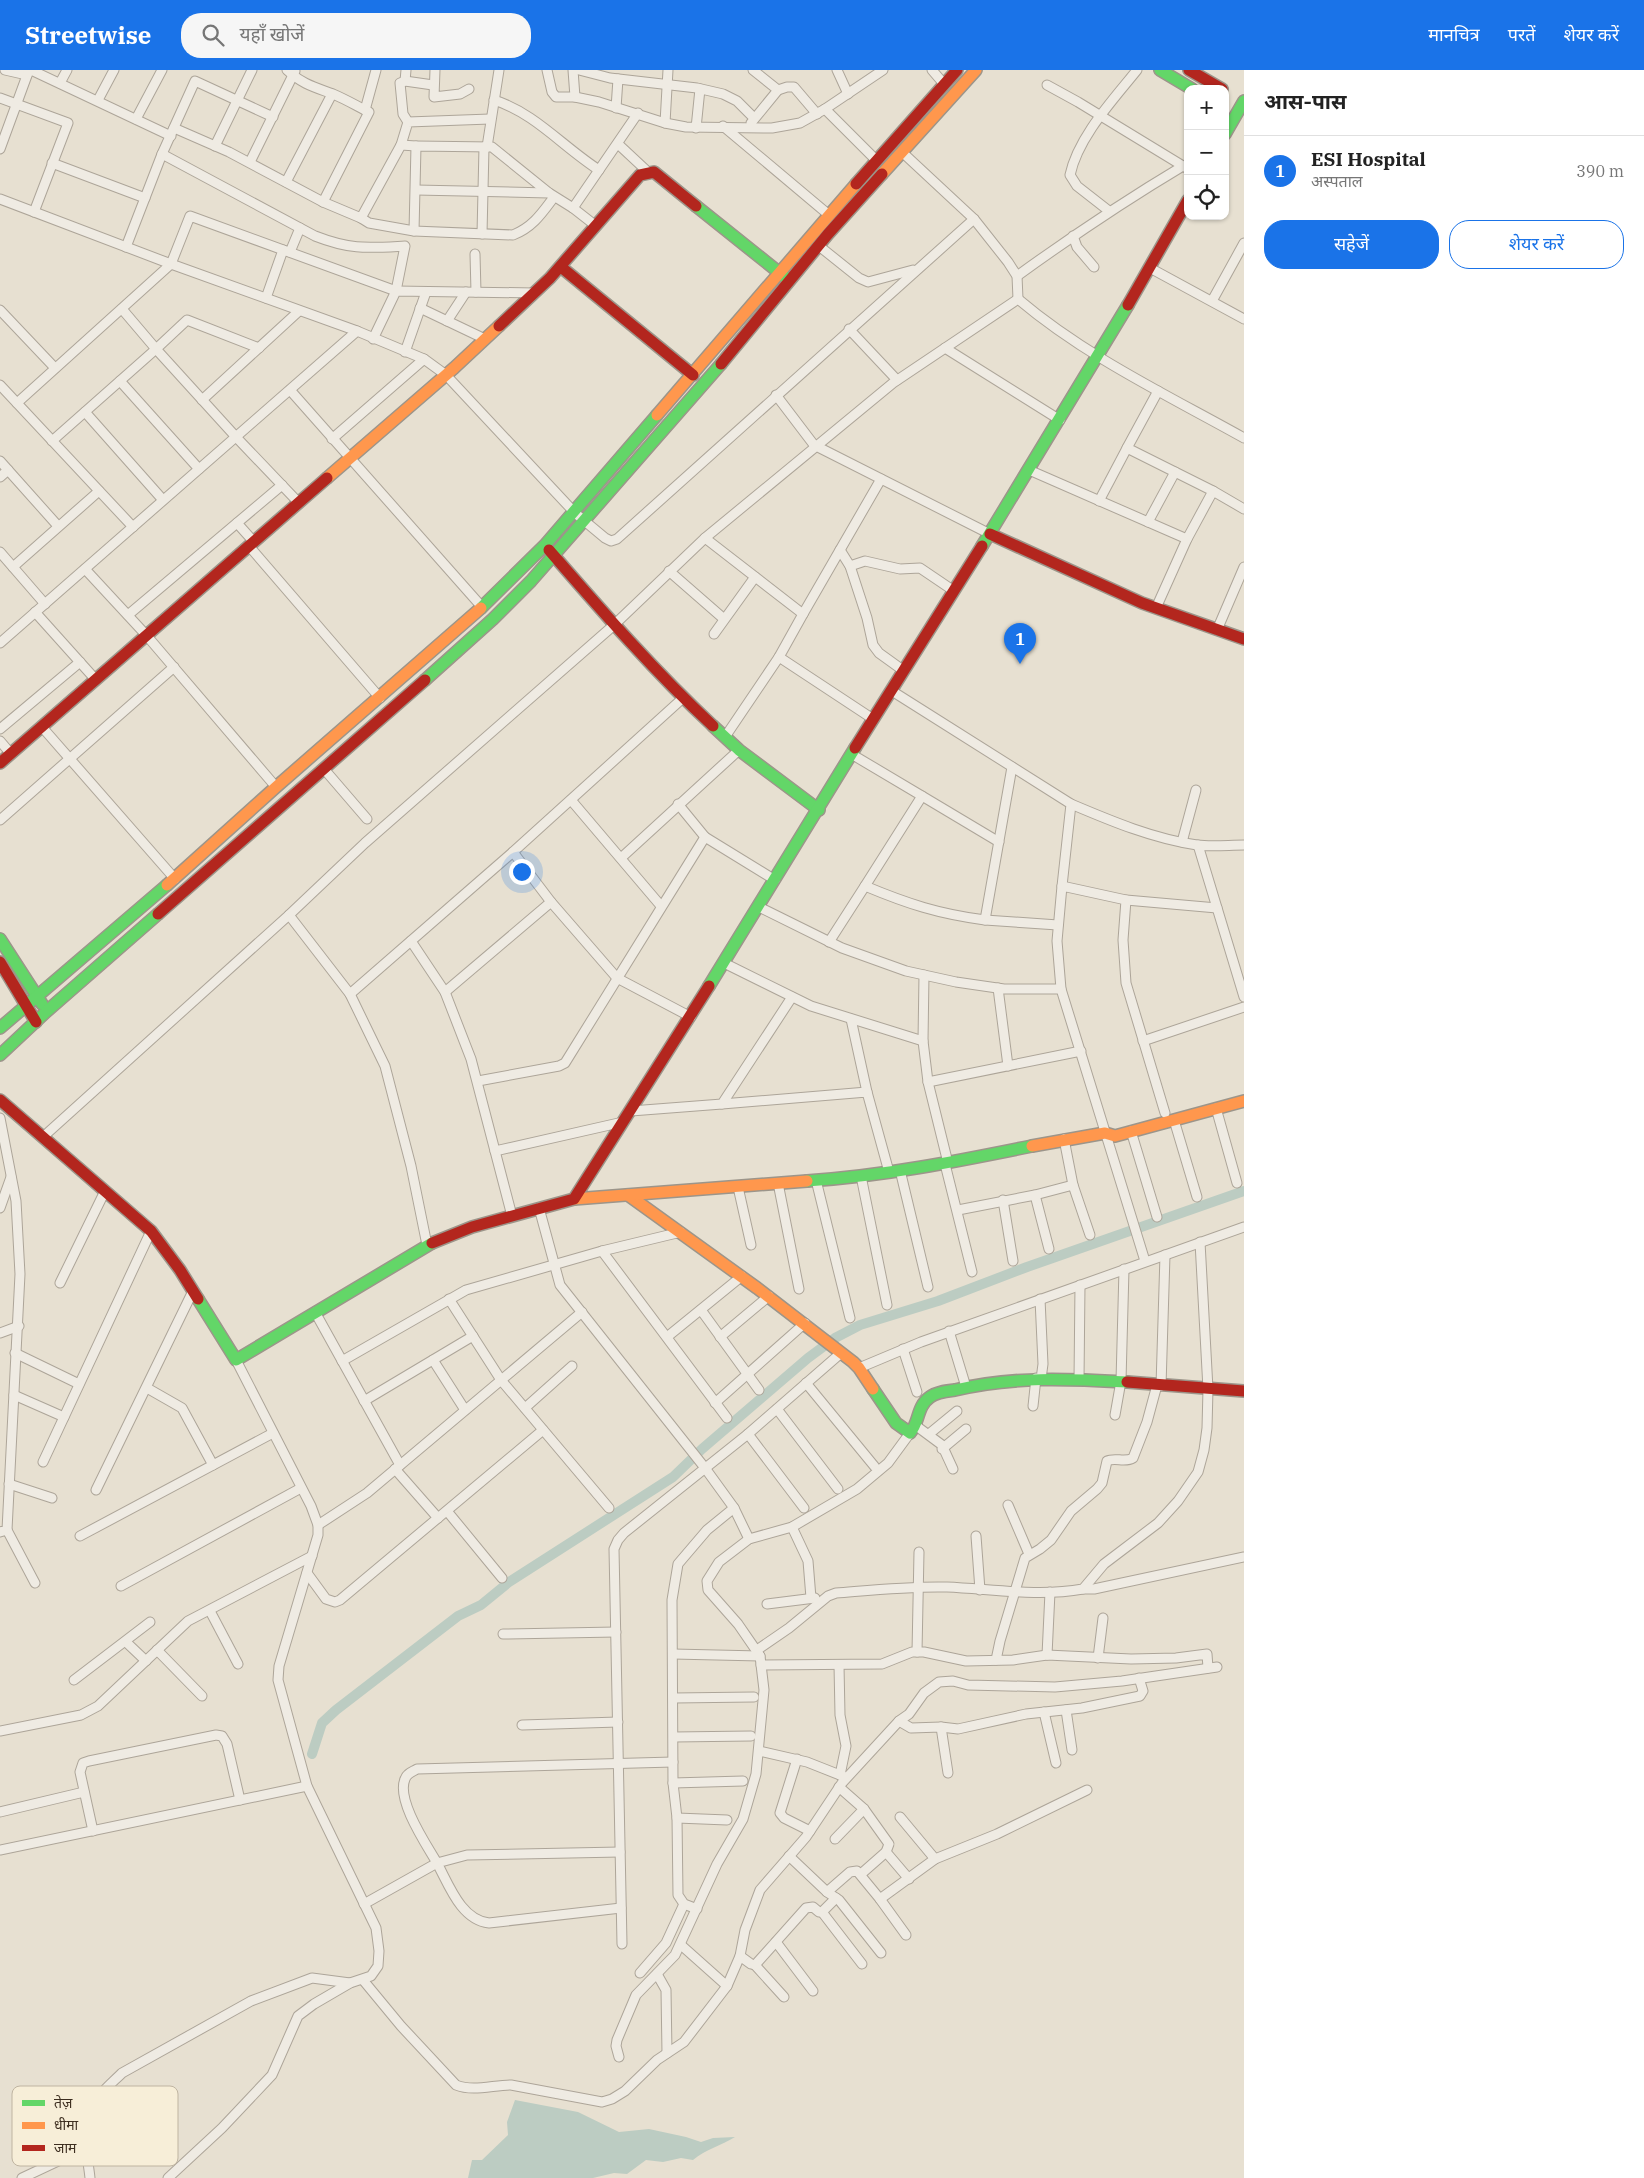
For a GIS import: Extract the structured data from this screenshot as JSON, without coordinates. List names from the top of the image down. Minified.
{"legend":["तेज़","धीमा","जाम"],"page":{"header":"Streetwise","search":"यहाँ खोजें","nav":["मानचित्र","परतें","शेयर करें"],"heading":"आस-पास","map_buttons":["+","−"],"list":[{"mark":"1","name":"ESI Hospital","note":"अस्पताल","value":"390 m"}],"buttons":["सहेजें","शेयर करें"],"pins":"1"}}
